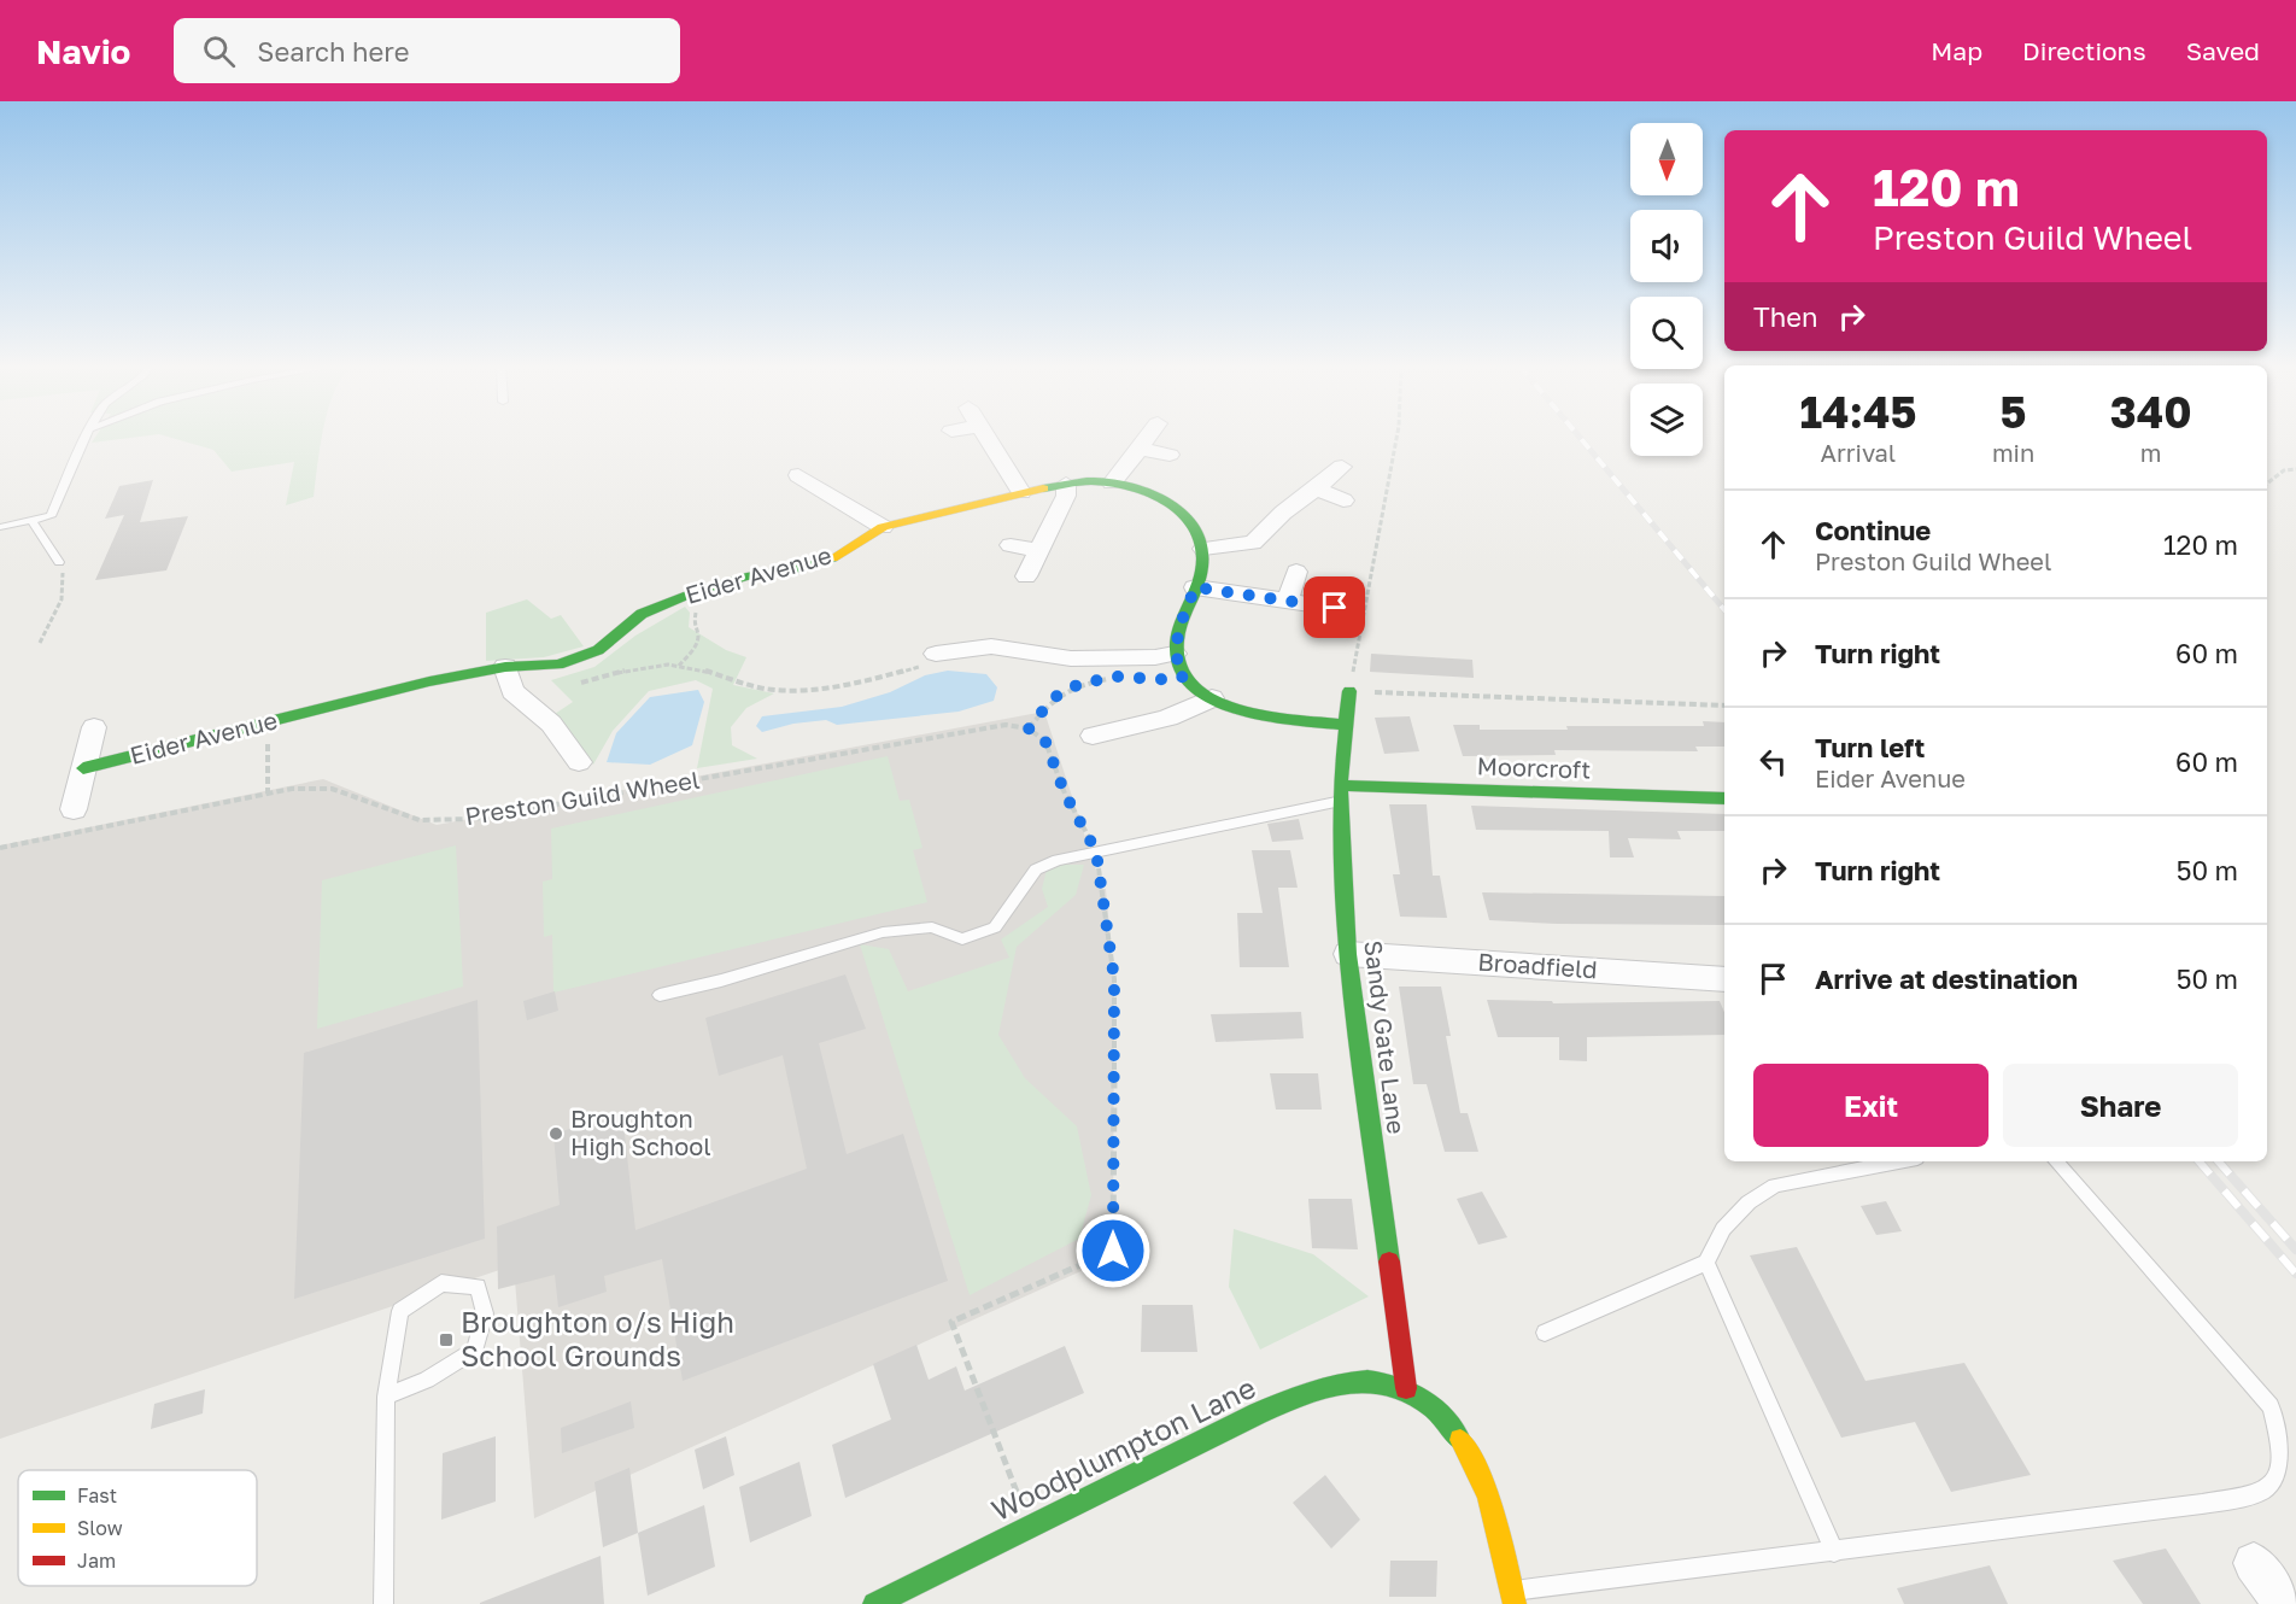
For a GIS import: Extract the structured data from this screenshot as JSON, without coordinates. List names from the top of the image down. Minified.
{"streets":{"street":["Eider Avenue","Moorcroft","Broadfield","Sandy Gate Lane","Woodplumpton Lane"],"path":["Preston Guild Wheel"]},"crossings":[["Moorcroft","Sandy Gate Lane"],["Broadfield","Sandy Gate Lane"],["Sandy Gate Lane","Woodplumpton Lane"]],"places":{"other":["Broughton High School"],"transit":["Broughton o/s High School Grounds"]},"legend":["Fast","Slow","Jam"],"north":"bottom","page":{"header":"Navio","search":"Search here","nav":["Map","Directions","Saved"],"turn":["120 m","Preston Guild Wheel"],"then":"Then","eta":["14:45","Arrival","5","min","340","m"],"list":[{"name":"Continue","note":"Preston Guild Wheel","value":"120 m"},{"name":"Turn right","value":"60 m"},{"name":"Turn left","note":"Eider Avenue","value":"60 m"},{"name":"Turn right","value":"50 m"},{"name":"Arrive at destination","value":"50 m"}],"buttons":["Exit","Share"]}}
